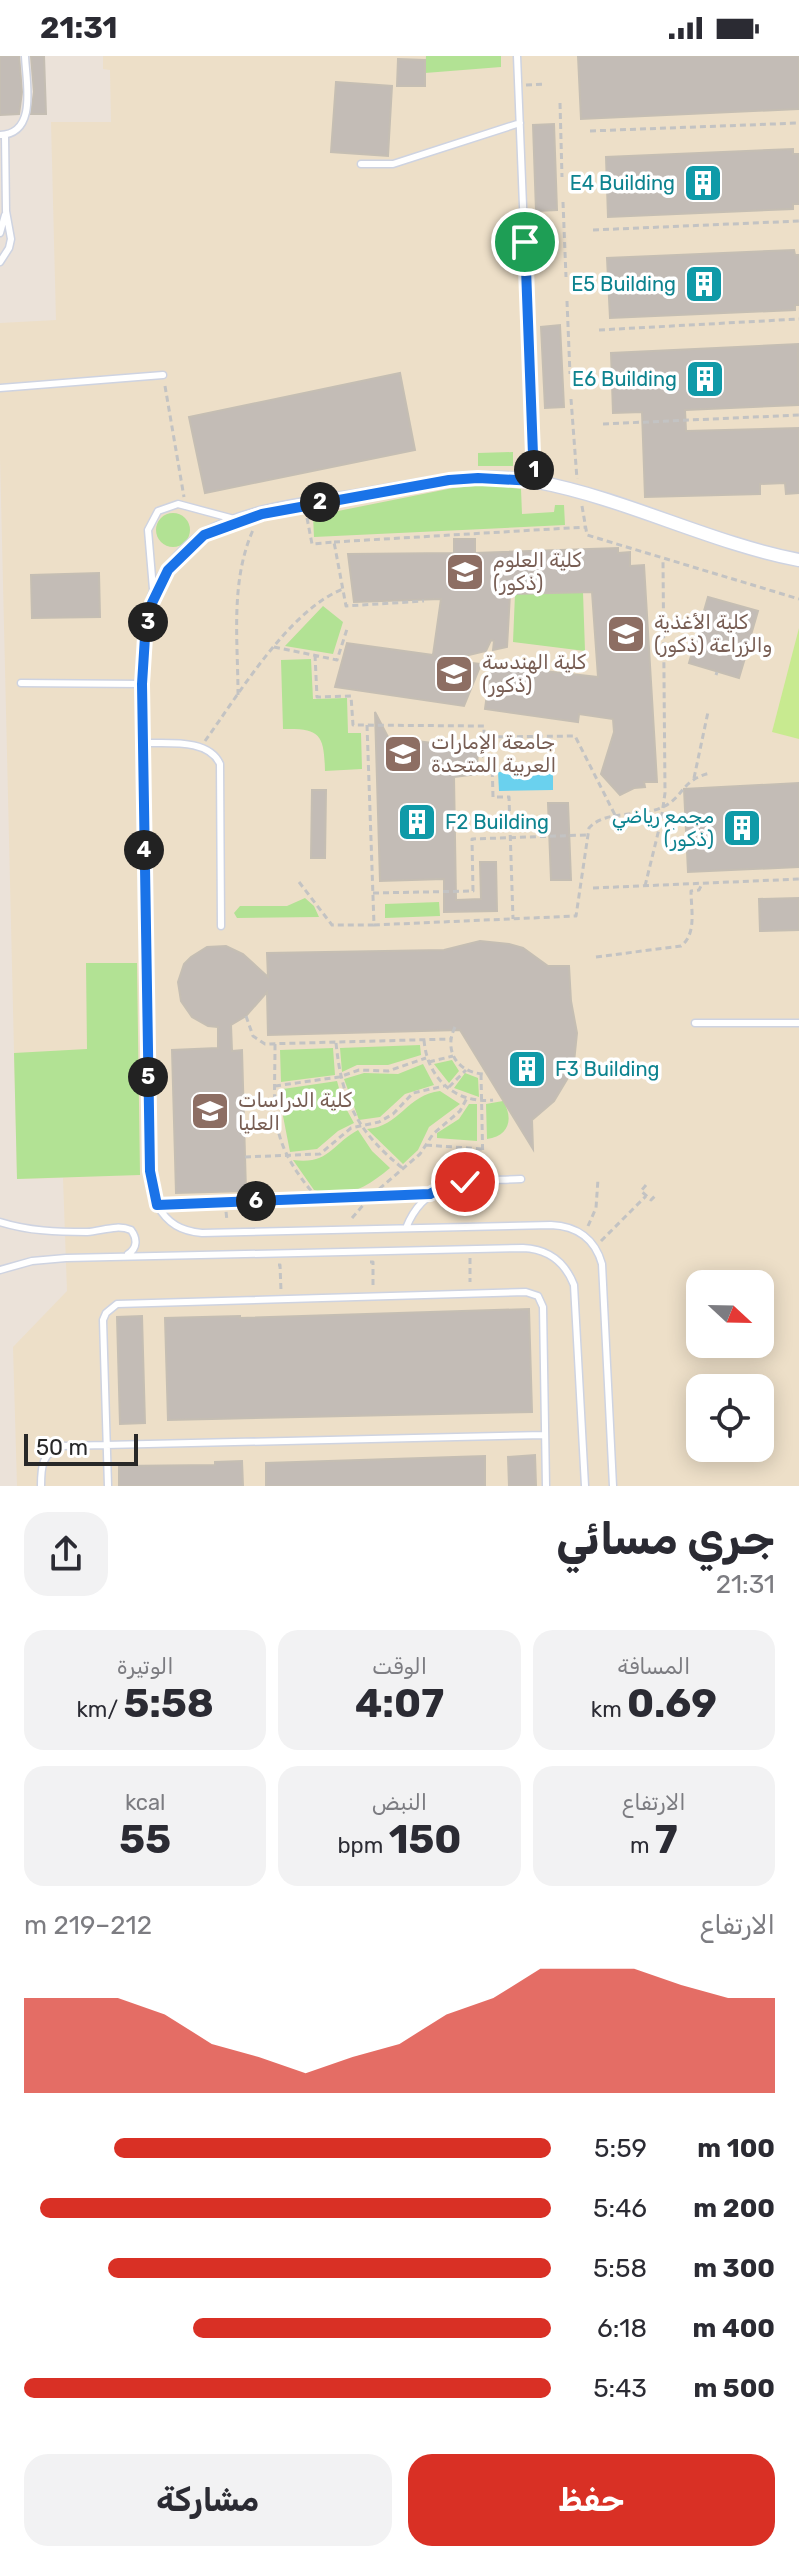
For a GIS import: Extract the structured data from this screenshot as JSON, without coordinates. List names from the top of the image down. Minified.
{"places":{"building":["E4 Building","E5 Building","E6 Building","F2 Building","مجمع رياضي (ذكور)","F3 Building"],"school or university":["كلية العلوم (ذكور)","كلية الأغذية والزراعة (ذكور)","كلية الهندسة (ذكور)","جامعة الإمارات العربية المتحدة","كلية الدراسات العليا"]},"scale_bar":"50 m","north":"right","page":{"status":"21:31","pins":["1","2","3","4","5","6"],"scale":"50 m","heading":["جري مسائي","21:31"],"stats":[["المسافة","0.69 km"],["الوقت","4:07"],["الوتيرة","5:58 /km"],["الارتفاع","7 m"],["النبض","150 bpm"],["kcal","55"]],"chart":["الارتفاع","212–219 m"],"list":[{"name":"100 m","note":"5:59"},{"name":"200 m","note":"5:46"},{"name":"300 m","note":"5:58"},{"name":"400 m","note":"6:18"},{"name":"500 m","note":"5:43"}],"buttons":["حفظ","مشاركة"]}}
